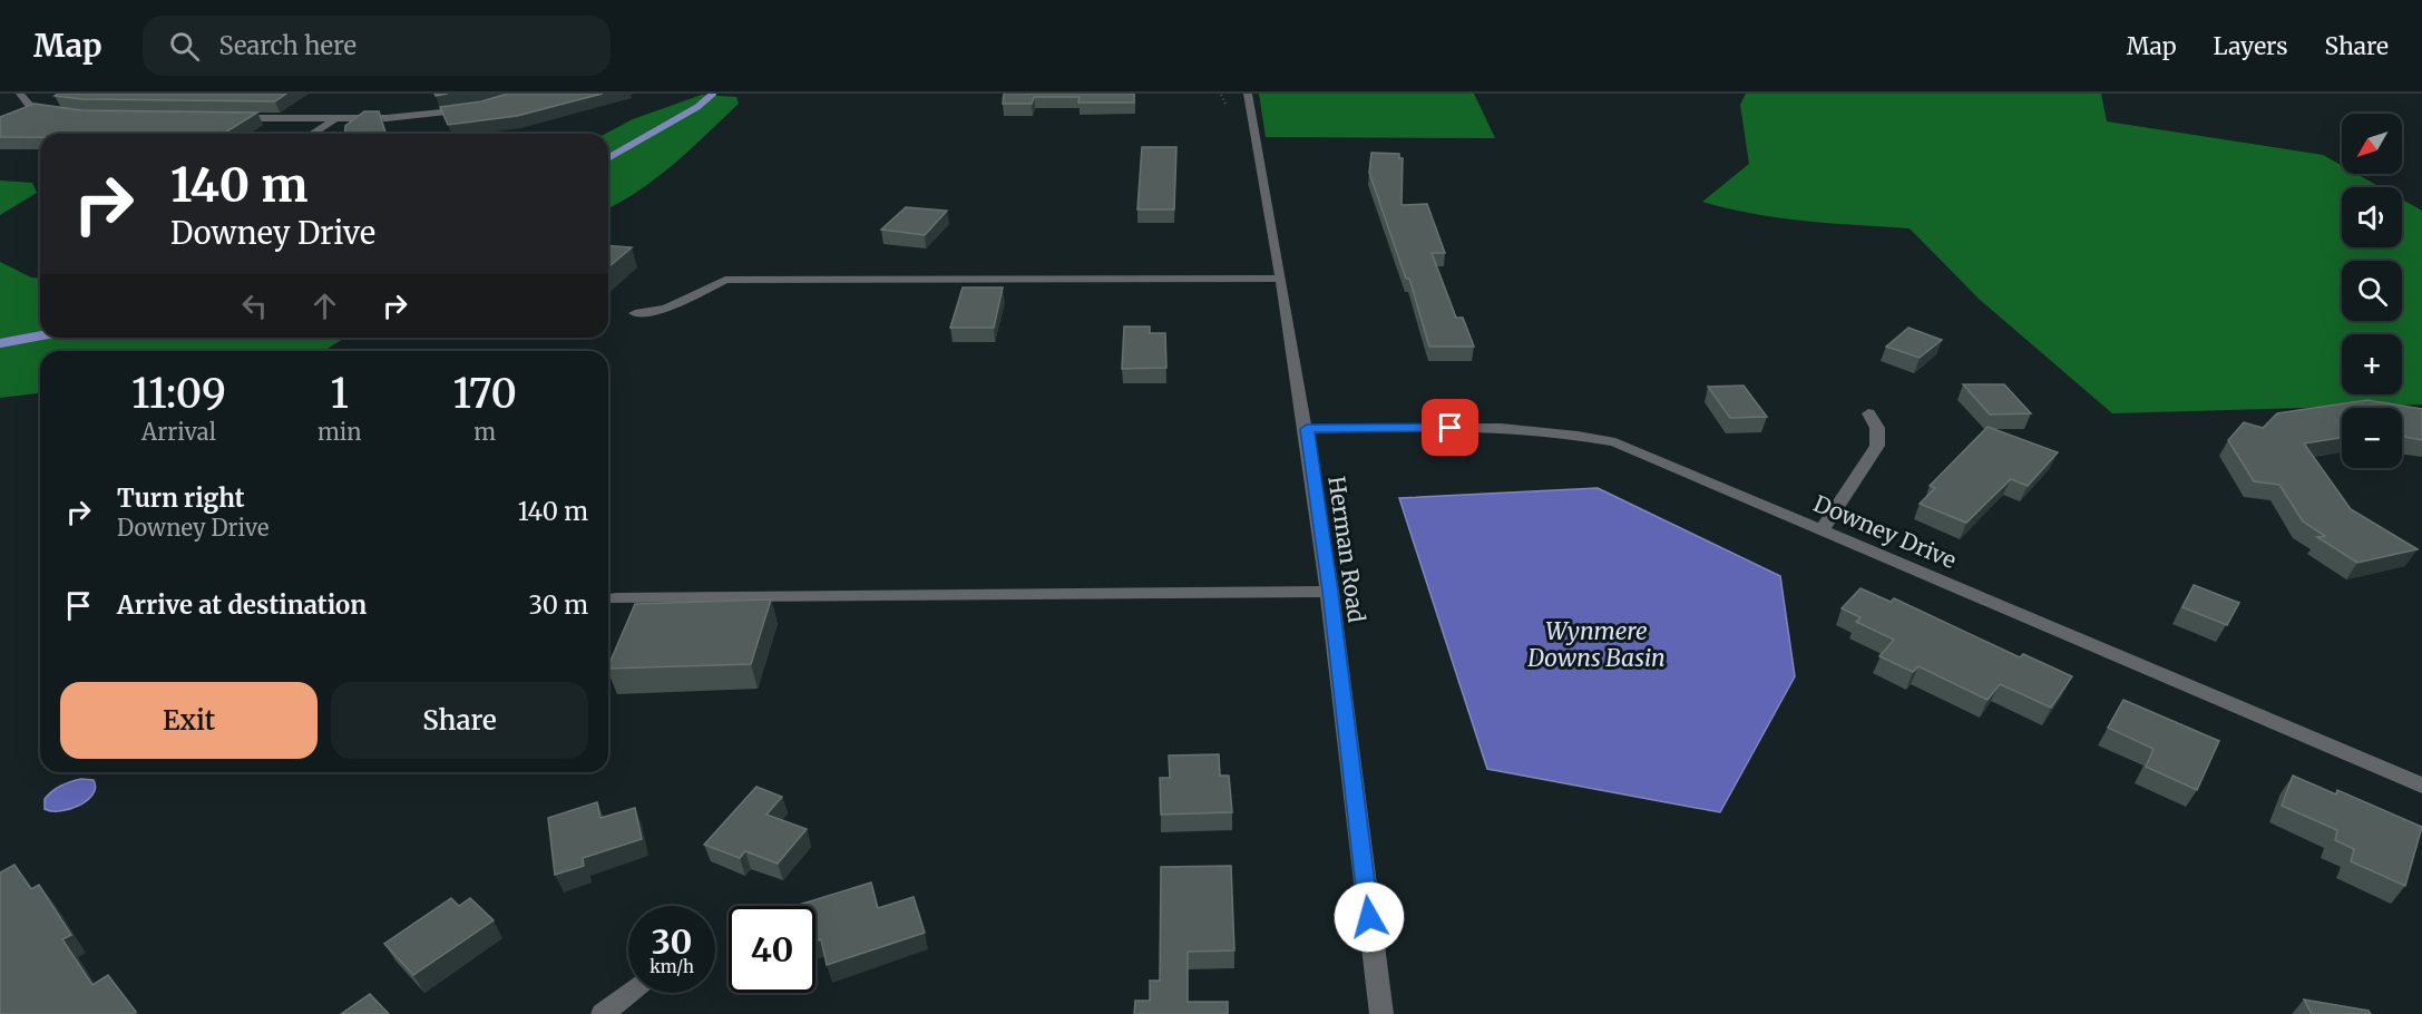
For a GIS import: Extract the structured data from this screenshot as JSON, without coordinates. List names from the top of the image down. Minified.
{"streets":{"street":["Downey Drive","Herman Road"]},"crossings":[["Downey Drive","Herman Road"]],"water":["Wynmere Downs Basin"],"north":"bottom left","page":{"header":"Map","search":"Search here","nav":["Map","Layers","Share"],"map_buttons":["+","−"],"turn":["140 m","Downey Drive"],"eta":["11:09","Arrival","1","min","170","m"],"list":[{"name":"Turn right","note":"Downey Drive","value":"140 m"},{"name":"Arrive at destination","value":"30 m"}],"buttons":["Exit","Share"],"speed":"30 km/h","limit":"40"}}
